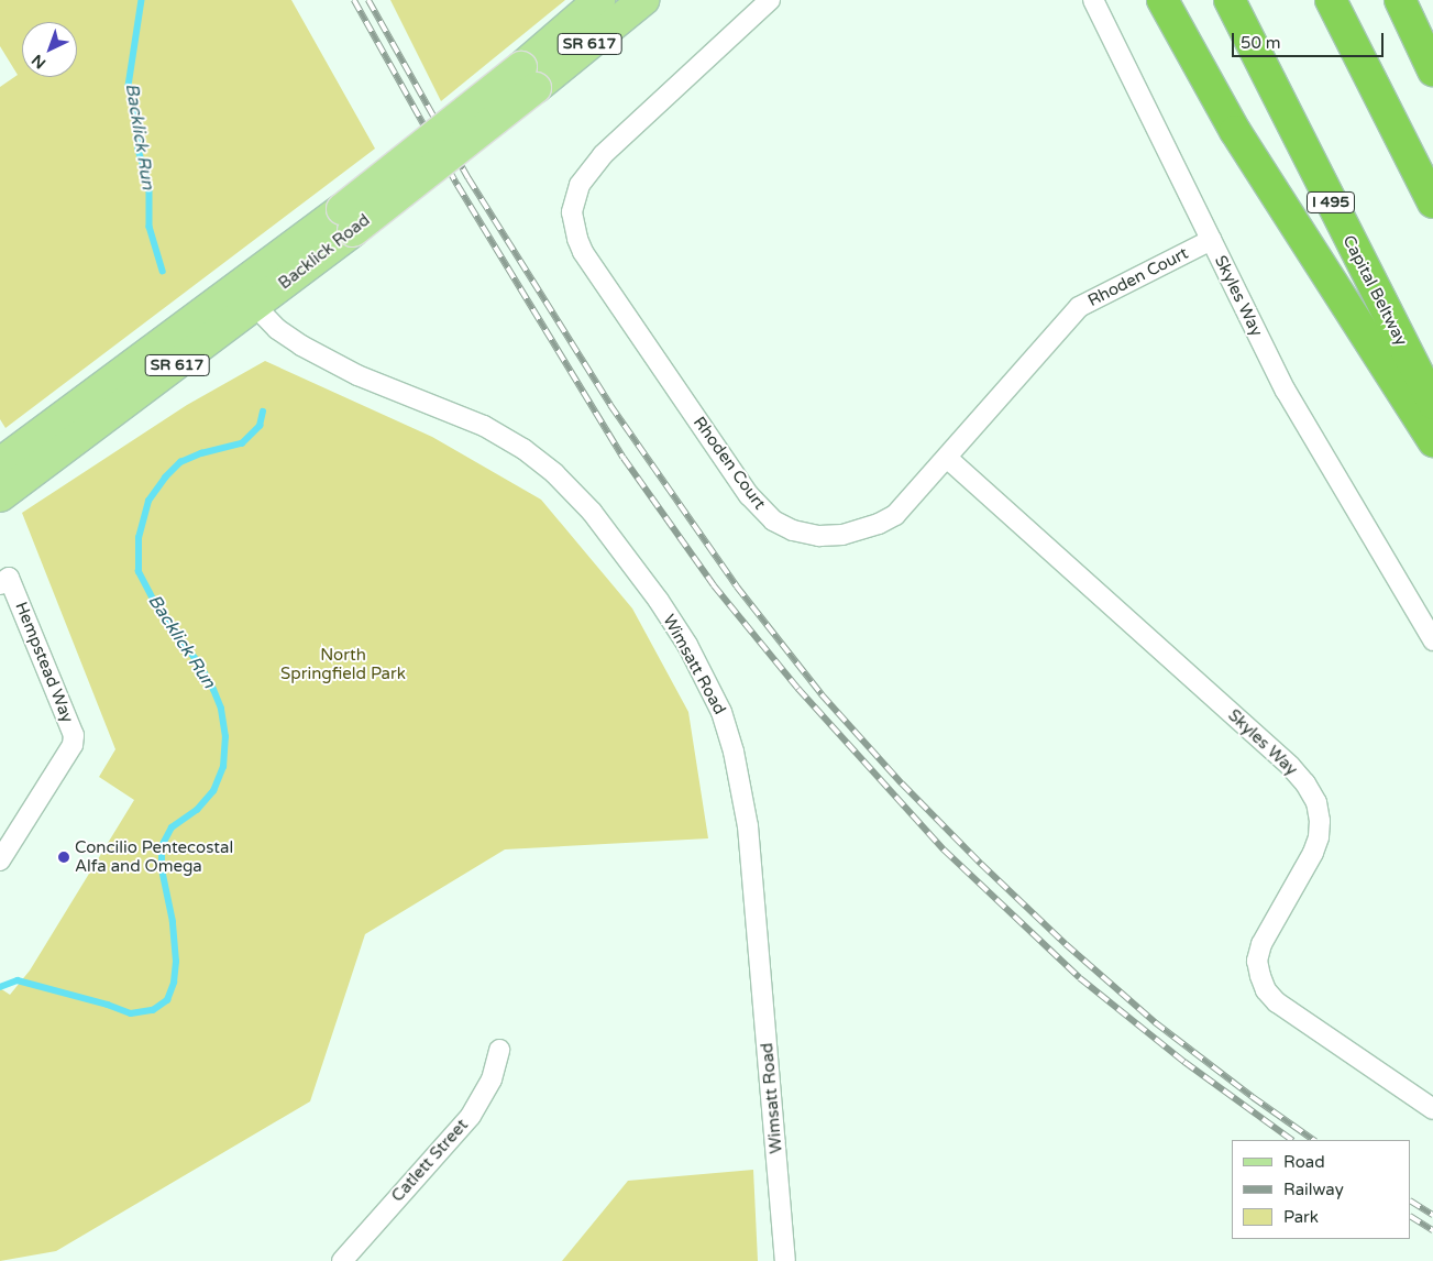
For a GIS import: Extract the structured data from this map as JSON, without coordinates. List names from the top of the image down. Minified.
{"streets":{"highway":["I 495","Capital Beltway"],"main road":["SR 617","Backlick Road"],"street":["Rhoden Court","Skyles Way","Hempstead Way","Wimsatt Road","Catlett Street"]},"crossings":[["Backlick Road","Wimsatt Road"],["Rhoden Court","Skyles Way"]],"water":["Backlick Run"],"parks":["North Springfield Park"],"places":["Concilio Pentecostal Alfa and Omega"],"legend":["Road","Railway","Park"],"scale_bar":"50 m","north":"bottom left"}
